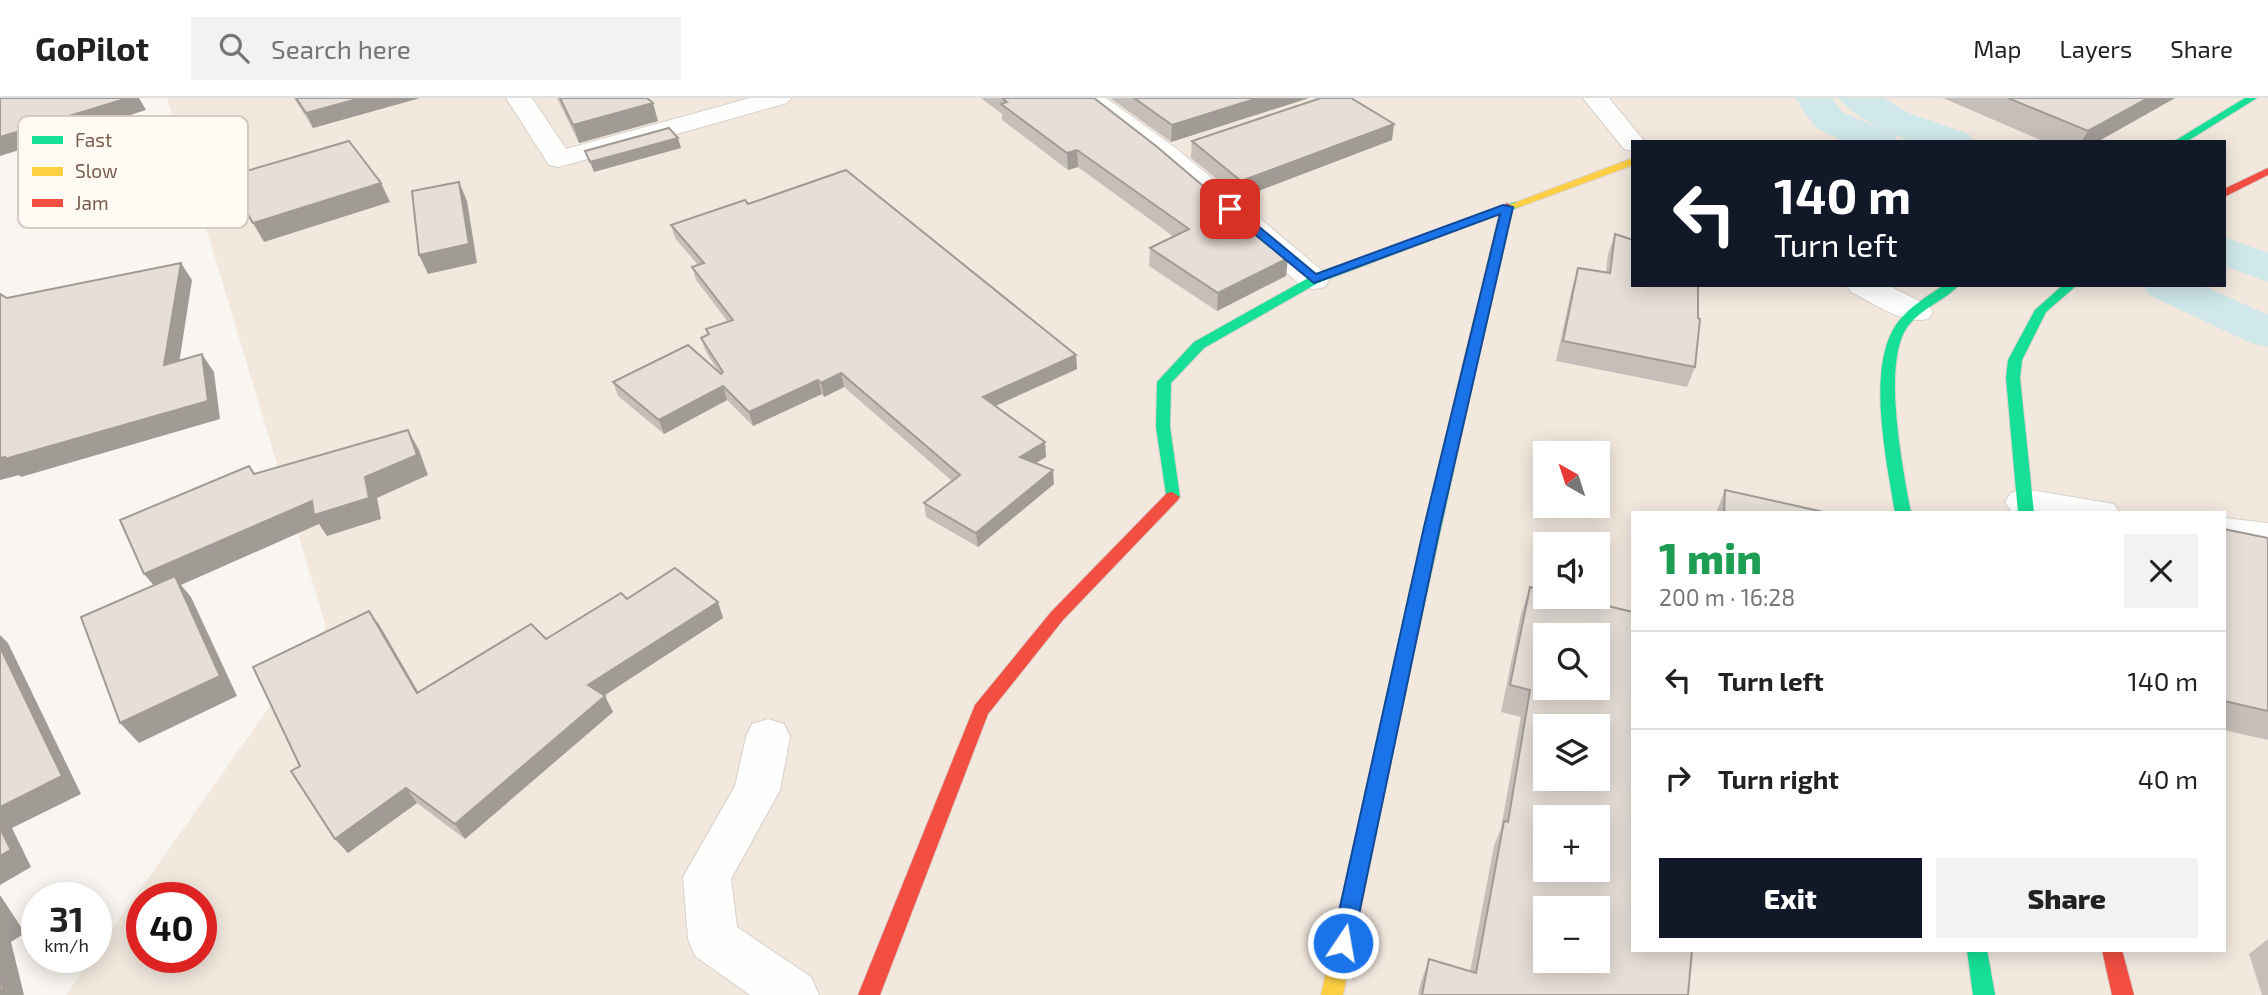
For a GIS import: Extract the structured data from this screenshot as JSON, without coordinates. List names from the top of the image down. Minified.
{"legend":["Fast","Slow","Jam"],"north":"top left","page":{"header":"GoPilot","search":"Search here","nav":["Map","Layers","Share"],"turn":["140 m","Turn left"],"map_buttons":["+","−"],"heading":["1 min","200 m · 16:28"],"list":[{"name":"Turn left","value":"140 m"},{"name":"Turn right","value":"40 m"}],"buttons":["Exit","Share"],"speed":"31 km/h","limit":"40"}}
